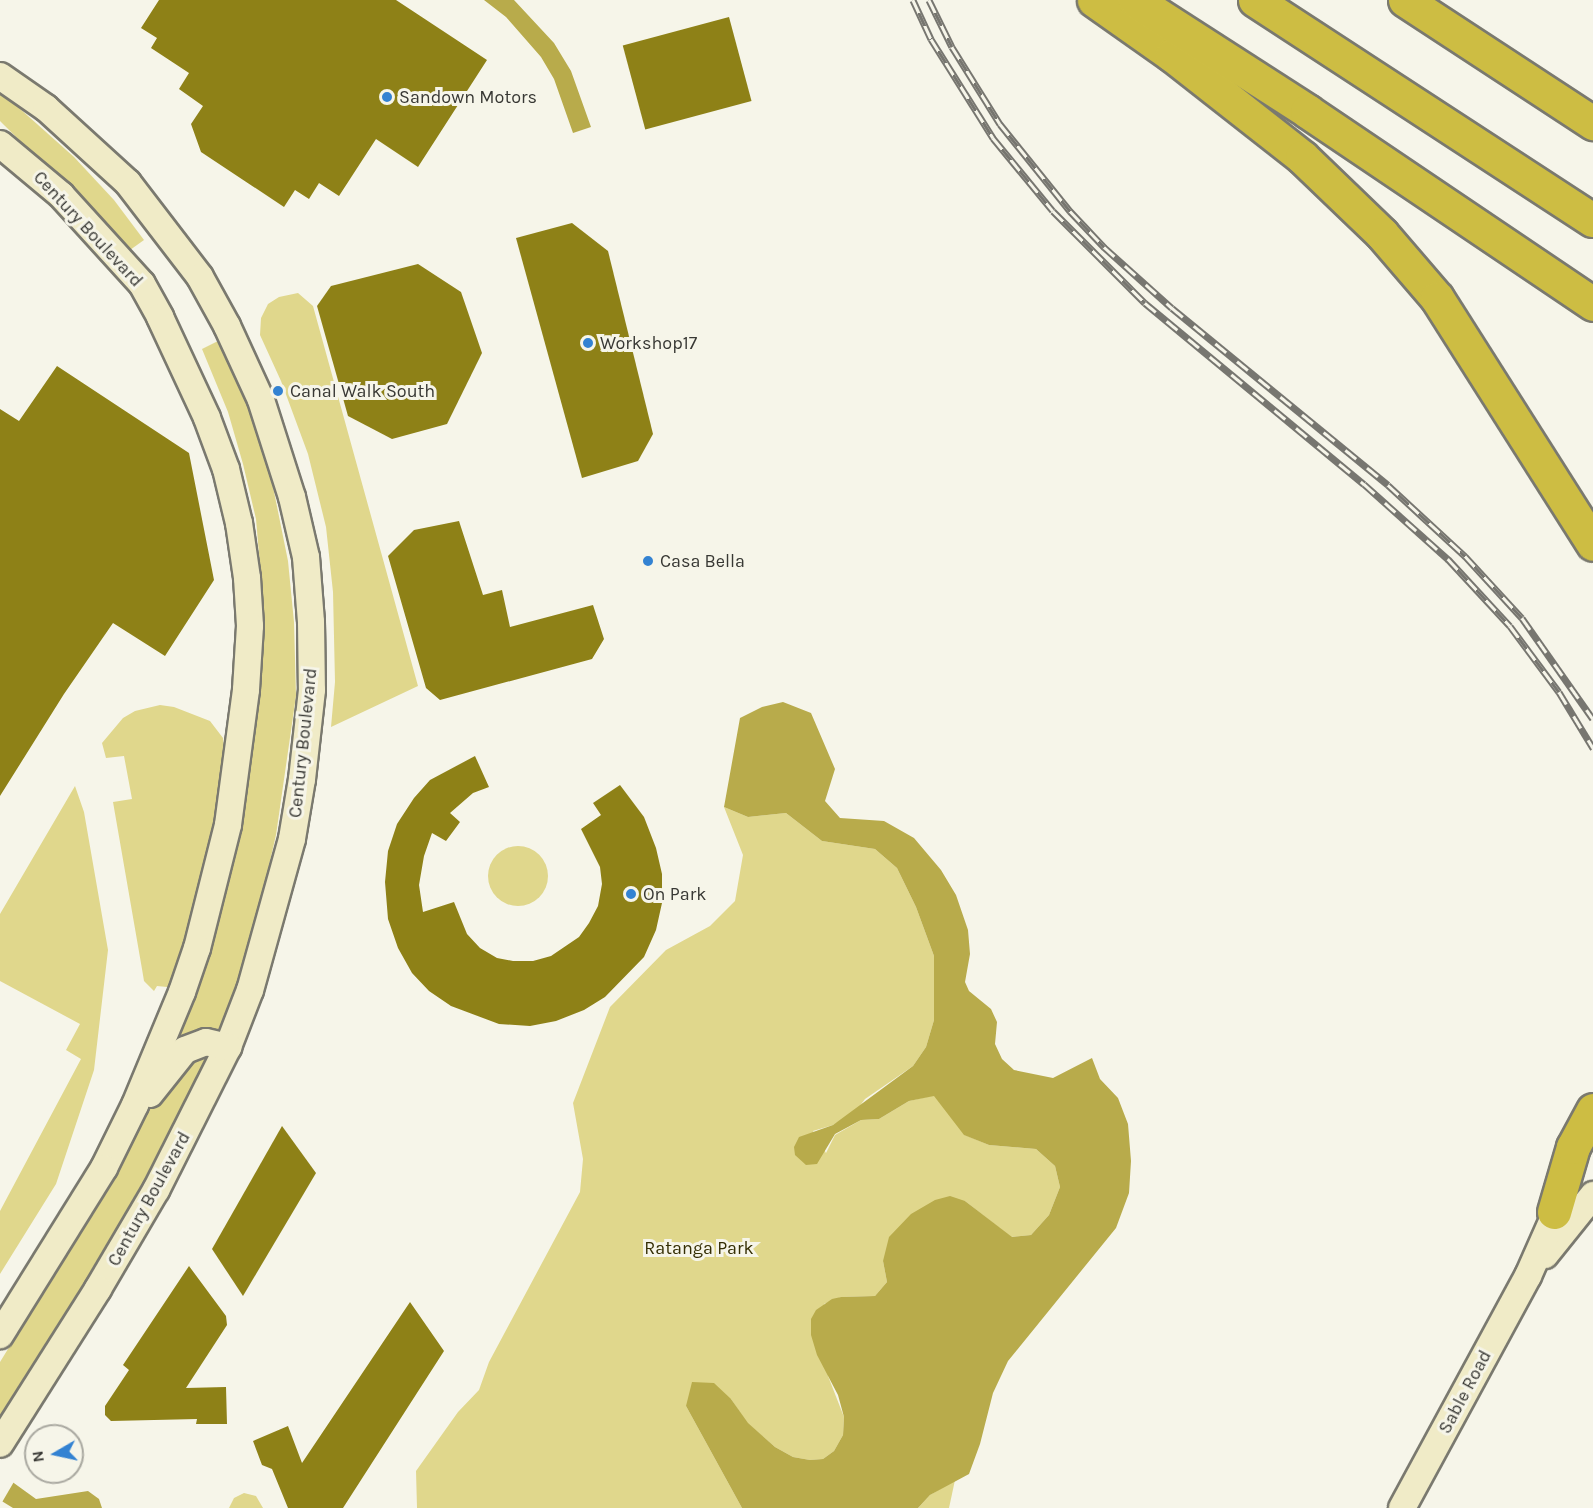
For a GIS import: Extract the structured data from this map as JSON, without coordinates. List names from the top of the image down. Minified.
{"streets":{"main road":["Century Boulevard","Sable Road"]},"parks":["Ratanga Park"],"places":["Sandown Motors","Workshop17","Canal Walk South","Casa Bella","On Park"],"north":"left"}
